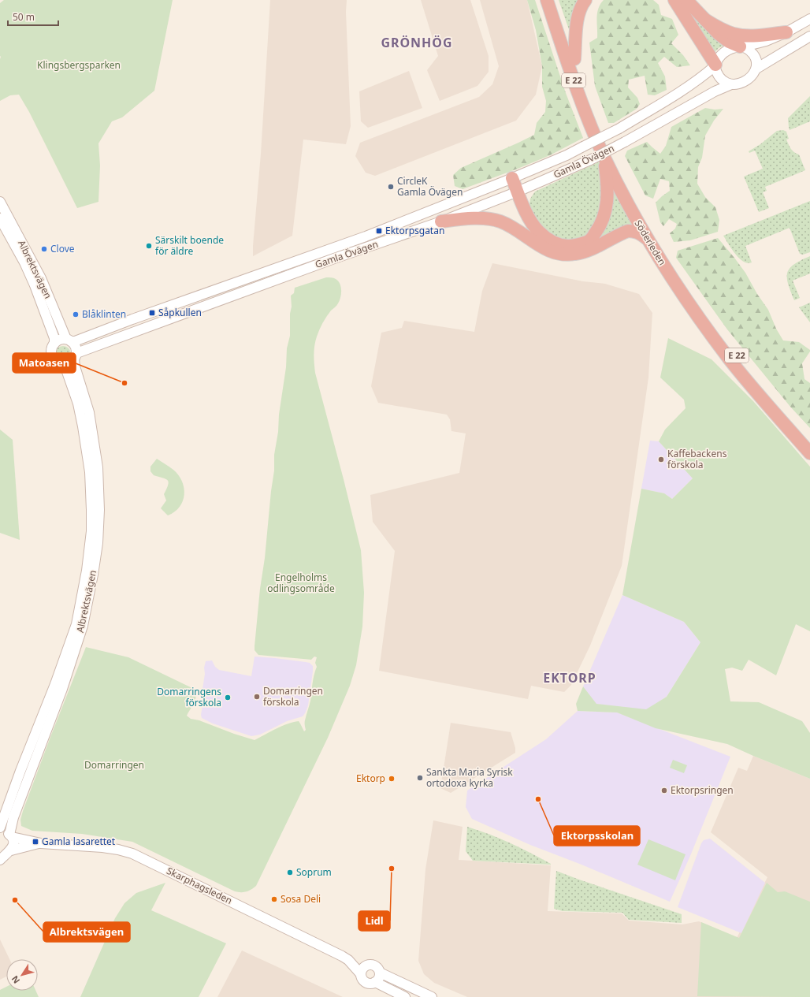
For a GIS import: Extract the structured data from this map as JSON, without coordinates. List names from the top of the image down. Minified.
{"streets":{"highway":["E 22","Söderleden"],"main road":["Gamla Övägen","Albrektsvägen","Skarphagsleden"]},"crossings":[["Gamla Övägen","Albrektsvägen"],["Albrektsvägen","Skarphagsleden"]],"districts":["GRÖNHÖG","EKTORP"],"parks":["Klingsbergsparken","Engelholms odlingsområde","Domarringen"],"places":{"other":["CircleK Gamla Övägen","Särskilt boende för äldre","Clove","Blåklinten","Matoasen","Kaffebackens förskola","Domarringen förskola","Domarringens förskola","Sankta Maria Syrisk ortodoxa kyrka","Ektorp","Ektorpsringen","Ektorpsskolan","Lidl","Soprum","Sosa Deli","Albrektsvägen"],"transit":["Ektorpsgatan","Såpkullen","Gamla lasarettet"]},"scale_bar":"50 m","north":"bottom left"}
